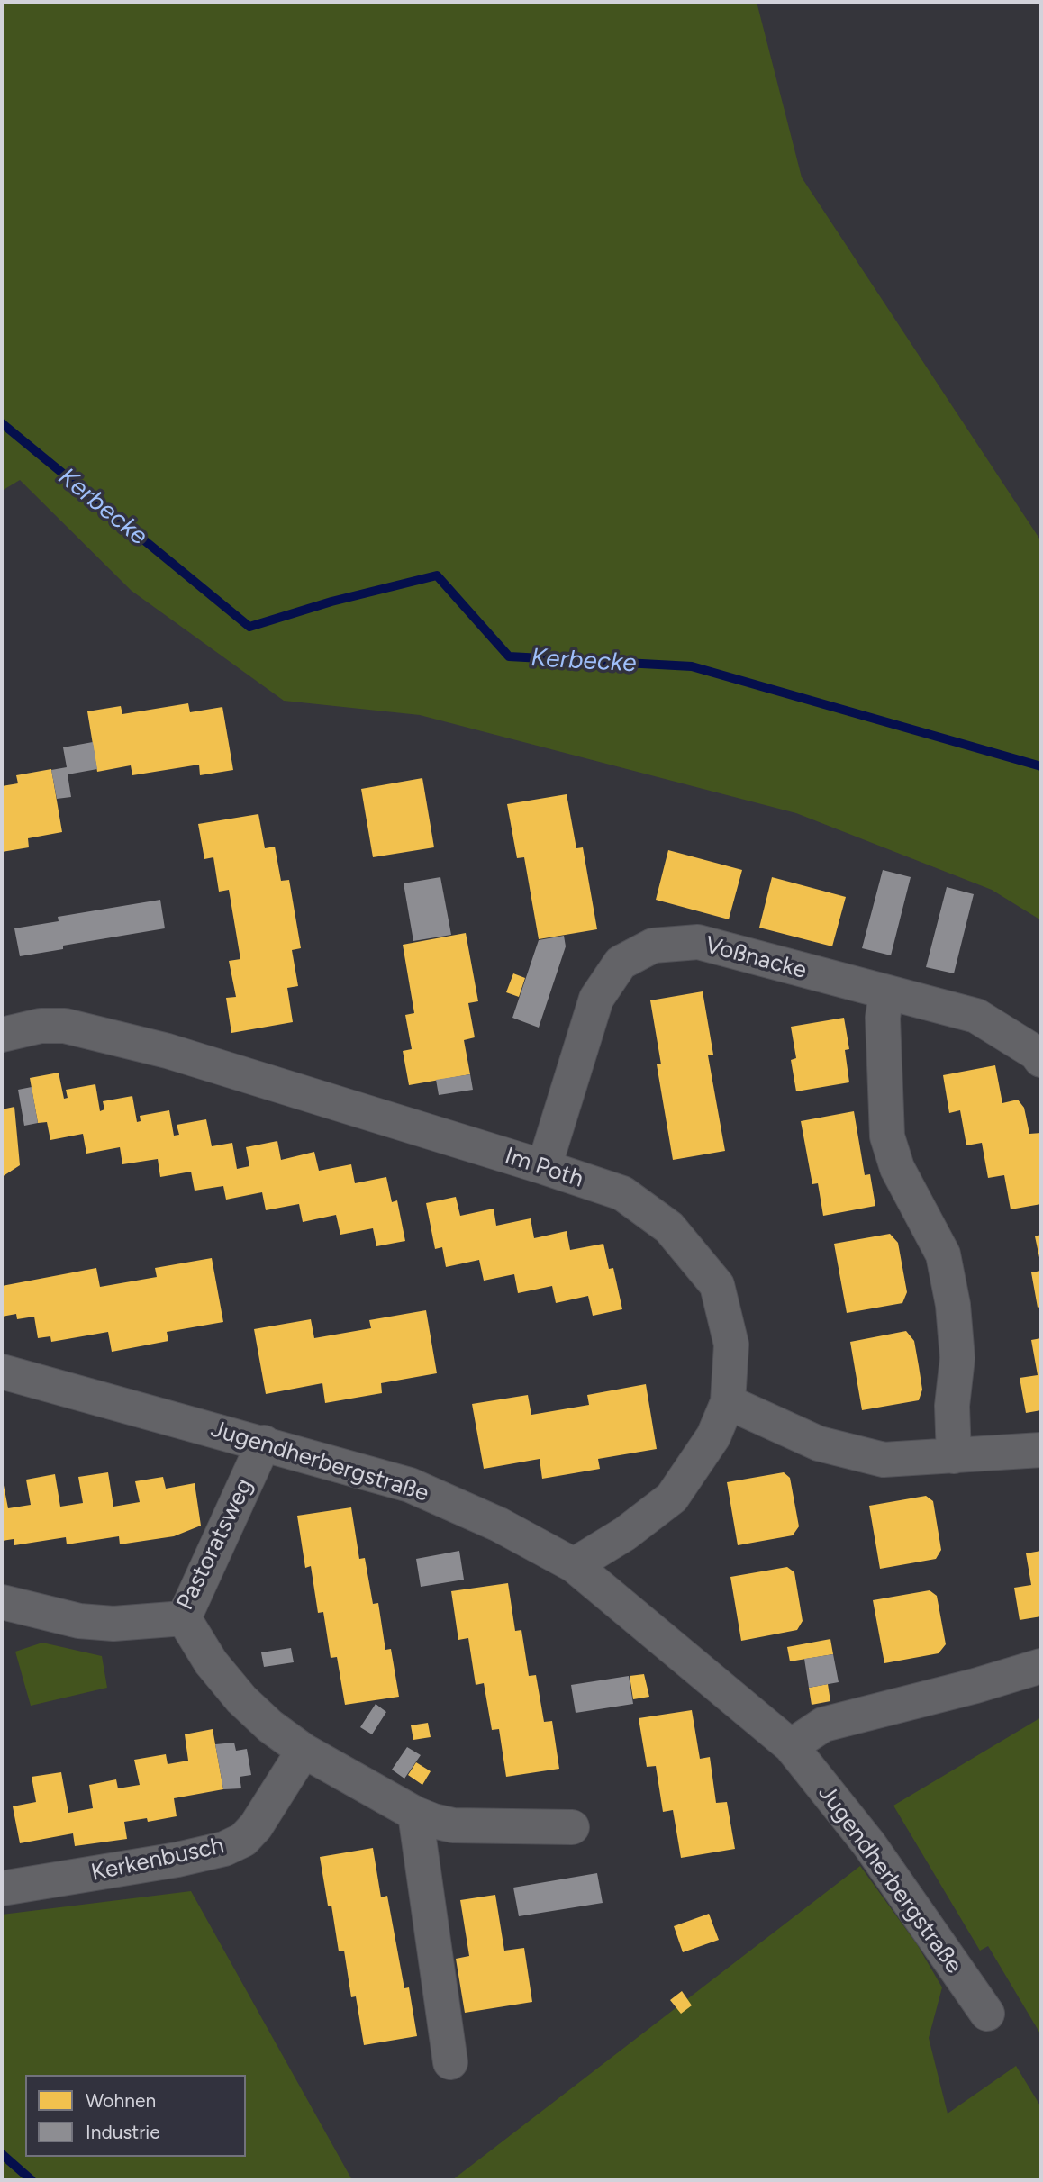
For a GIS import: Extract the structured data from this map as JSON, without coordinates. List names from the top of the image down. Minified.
{"streets":{"street":["Voßnacke","Im Poth","Jugendherbergstraße","Pastoratsweg","Kerkenbusch"]},"crossings":[["Voßnacke","Im Poth"],["Im Poth","Jugendherbergstraße"],["Jugendherbergstraße","Pastoratsweg"]],"water":["Kerbecke"],"legend":["Wohnen","Industrie"]}
